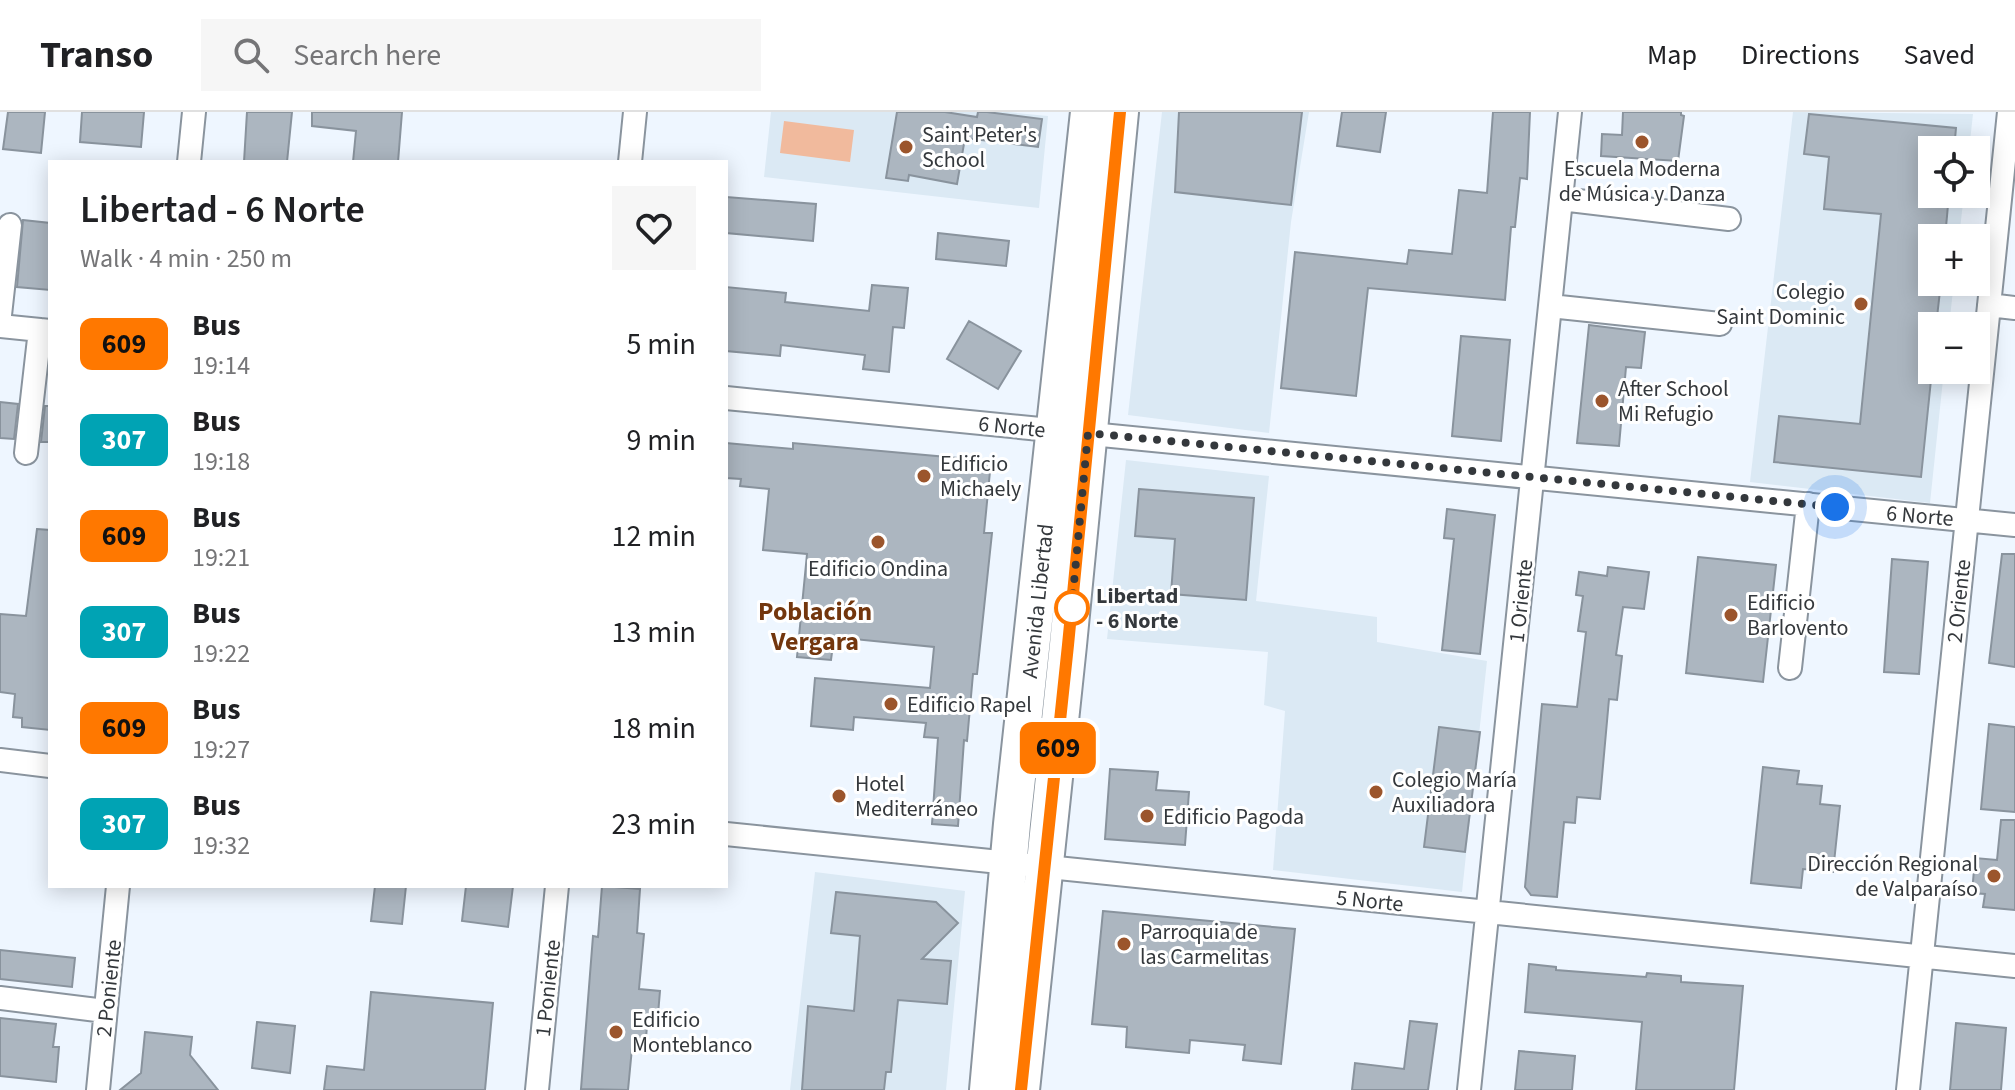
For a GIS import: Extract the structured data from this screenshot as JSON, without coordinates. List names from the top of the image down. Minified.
{"streets":{"main road":["Avenida Libertad"],"street":["6 Norte","1 Oriente","2 Oriente","5 Norte","2 Poniente","1 Poniente"]},"crossings":[["6 Norte","Avenida Libertad"],["6 Norte","1 Oriente"],["6 Norte","2 Oriente"],["Avenida Libertad","5 Norte"],["1 Oriente","5 Norte"],["2 Oriente","5 Norte"]],"districts":["Población Vergara"],"places":["Escuela Moderna de Música y Danza","Saint Peter's School","Colegio Saint Dominic","After School Mi Refugio","Edificio Michaely","Edificio Ondina","Libertad - 6 Norte","Edificio Barlovento","Edificio Rapel","Colegio María Auxiliadora","Hotel Mediterráneo","Edificio Pagoda","Dirección Regional de Valparaíso","Parroquia de las Carmelitas","Edificio Monteblanco"],"lines":["bus line 609"],"page":{"header":"Transo","search":"Search here","nav":["Map","Directions","Saved"],"on_map":"609","map_buttons":["+","−"],"heading":["Libertad - 6 Norte","Walk · 4 min · 250 m"],"list":[{"mark":"609","name":"Bus","note":"19:14","value":"5 min"},{"mark":"307","name":"Bus","note":"19:18","value":"9 min"},{"mark":"609","name":"Bus","note":"19:21","value":"12 min"},{"mark":"307","name":"Bus","note":"19:22","value":"13 min"},{"mark":"609","name":"Bus","note":"19:27","value":"18 min"},{"mark":"307","name":"Bus","note":"19:32","value":"23 min"}]}}
